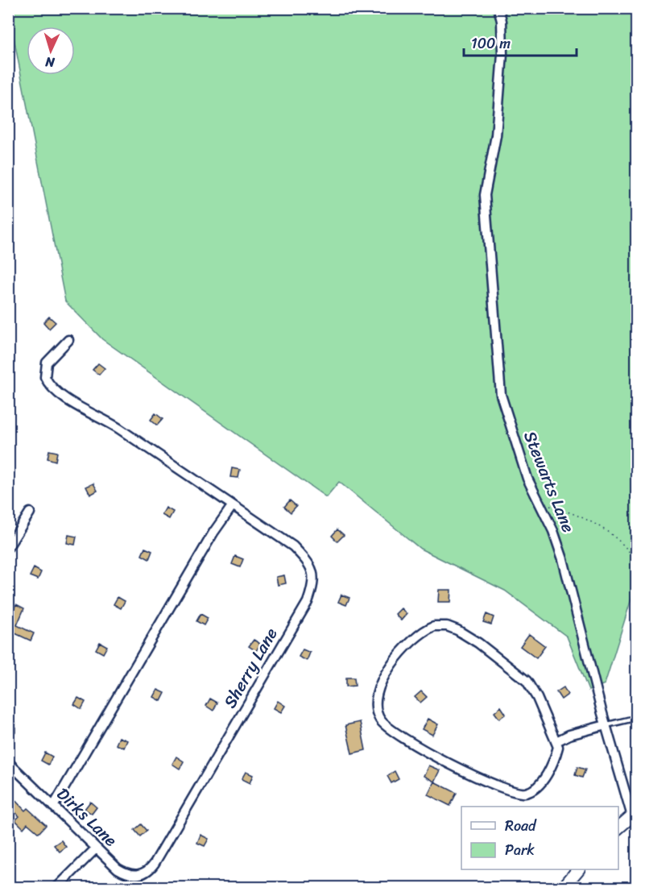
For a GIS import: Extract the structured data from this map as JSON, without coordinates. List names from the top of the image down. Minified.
{"streets":{"street":["Stewarts Lane","Sherry Lane","Dirks Lane"]},"crossings":[["Sherry Lane","Dirks Lane"]],"legend":["Road","Park"],"scale_bar":"100 m","north":"bottom"}
